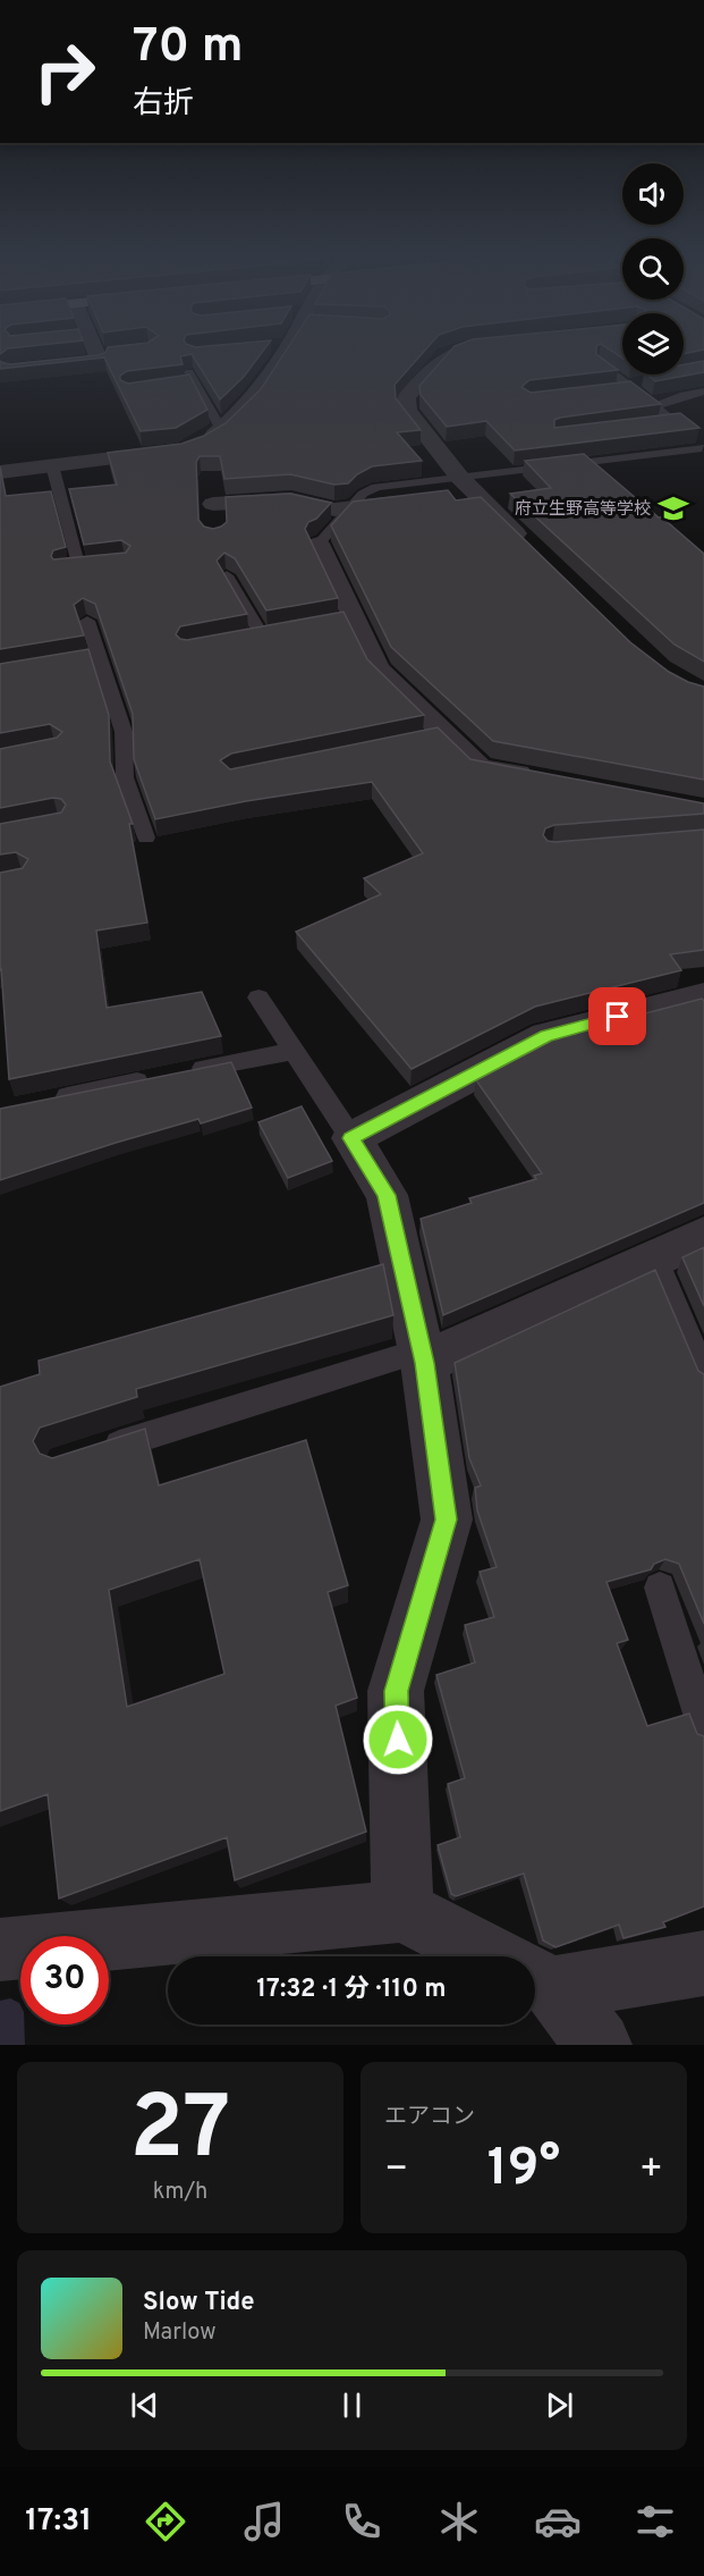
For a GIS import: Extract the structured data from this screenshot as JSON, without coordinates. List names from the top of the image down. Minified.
{"places":{"school or university":["府立生野高等学校"]},"page":{"turn":["70 m","右折"],"limit":"30","trip":"17:32 · 1 分 · 110 m","tile":[["27","km/h"],"エアコン"],"heat":["−","19°","+"],"song":["Slow Tide","Marlow"],"tabs":"17:31"}}
